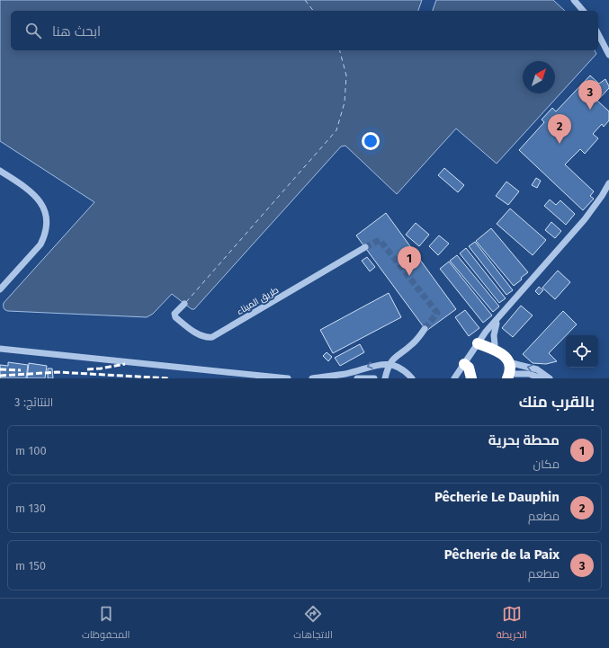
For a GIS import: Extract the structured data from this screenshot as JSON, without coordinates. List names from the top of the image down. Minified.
{"streets":{"street":["طريق الميناء"]},"north":"top right","page":{"search":"ابحث هنا","pins":["3","2","1"],"heading":["بالقرب منك","النتائج: 3"],"list":[{"mark":"1","name":"محطة بحرية","note":"مكان","value":"100 m"},{"mark":"2","name":"Pêcherie Le Dauphin","note":"مطعم","value":"130 m"},{"mark":"3","name":"Pêcherie de la Paix","note":"مطعم","value":"150 m"}],"nav":["الخريطة","الاتجاهات","المحفوظات"]}}
